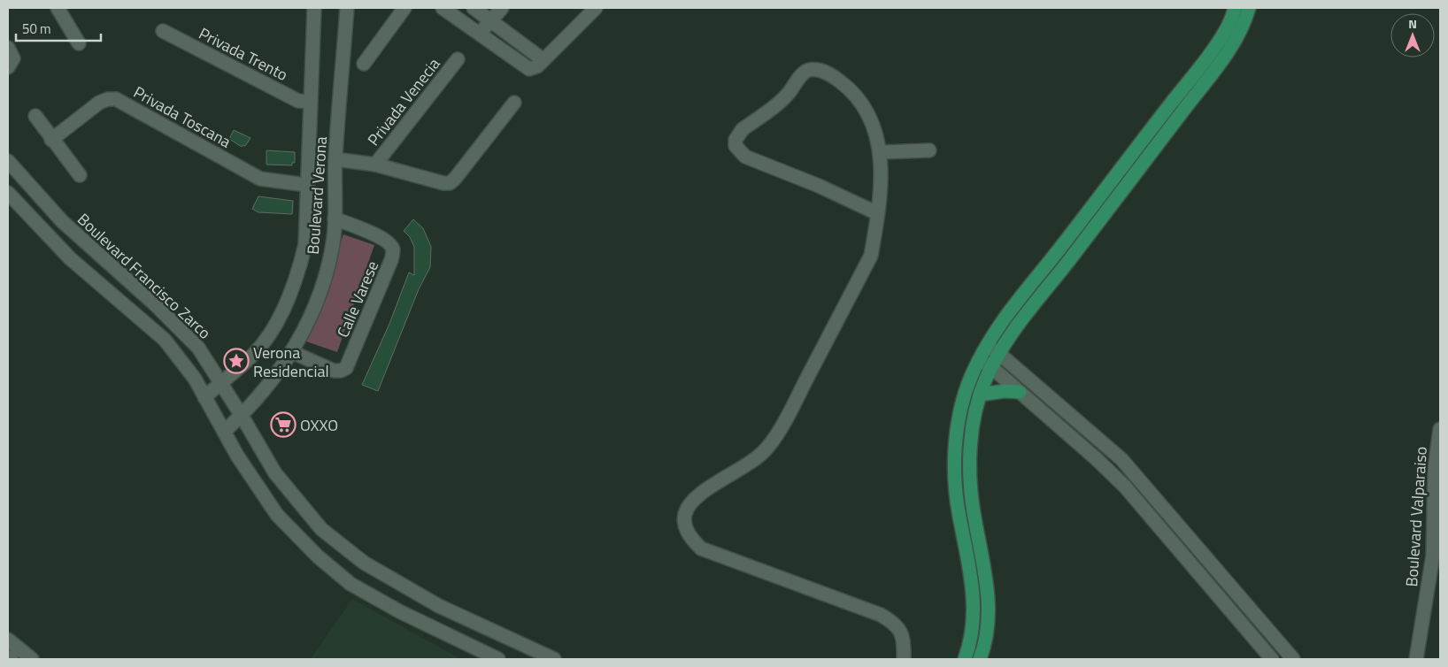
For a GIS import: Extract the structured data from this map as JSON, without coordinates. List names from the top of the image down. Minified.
{"streets":{"street":["Privada Trento","Privada Venecia","Privada Toscana","Boulevard Verona","Boulevard Francisco Zarco","Calle Varese","Boulevard Valparaiso"]},"crossings":[["Privada Trento","Boulevard Verona"],["Privada Venecia","Boulevard Verona"],["Privada Toscana","Boulevard Verona"],["Boulevard Verona","Boulevard Francisco Zarco"],["Boulevard Verona","Calle Varese"]],"places":{"place":["Verona Residencial"],"supermarket":["OXXO"]},"scale_bar":"50 m","north":"top"}
